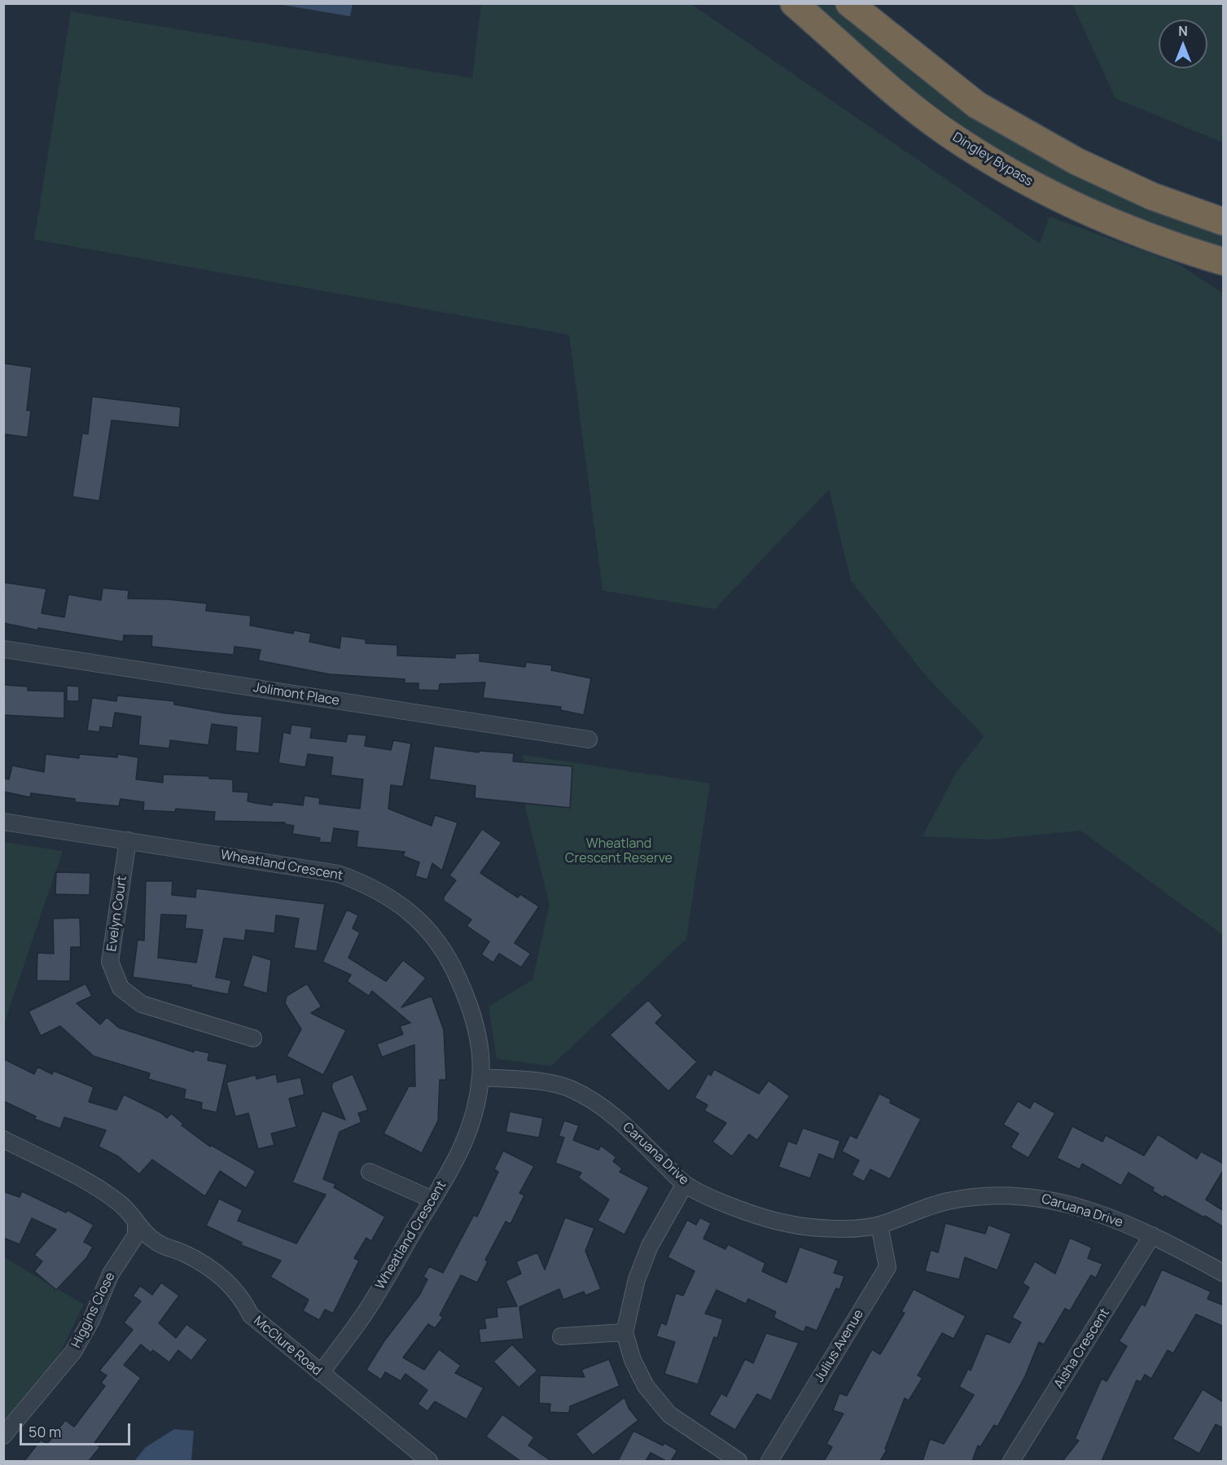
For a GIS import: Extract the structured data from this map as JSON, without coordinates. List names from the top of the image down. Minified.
{"streets":{"highway":["Dingley Bypass"],"street":["Jolimont Place","Wheatland Crescent","Evelyn Court","Caruana Drive","Higgins Close","McClure Road","Julius Avenue","Aisha Crescent"]},"crossings":[["Wheatland Crescent","Evelyn Court"],["Wheatland Crescent","Caruana Drive"],["Wheatland Crescent","McClure Road"],["Caruana Drive","Julius Avenue"],["Caruana Drive","Aisha Crescent"],["Higgins Close","McClure Road"]],"parks":["Wheatland Crescent Reserve"],"scale_bar":"50 m","north":"top"}
